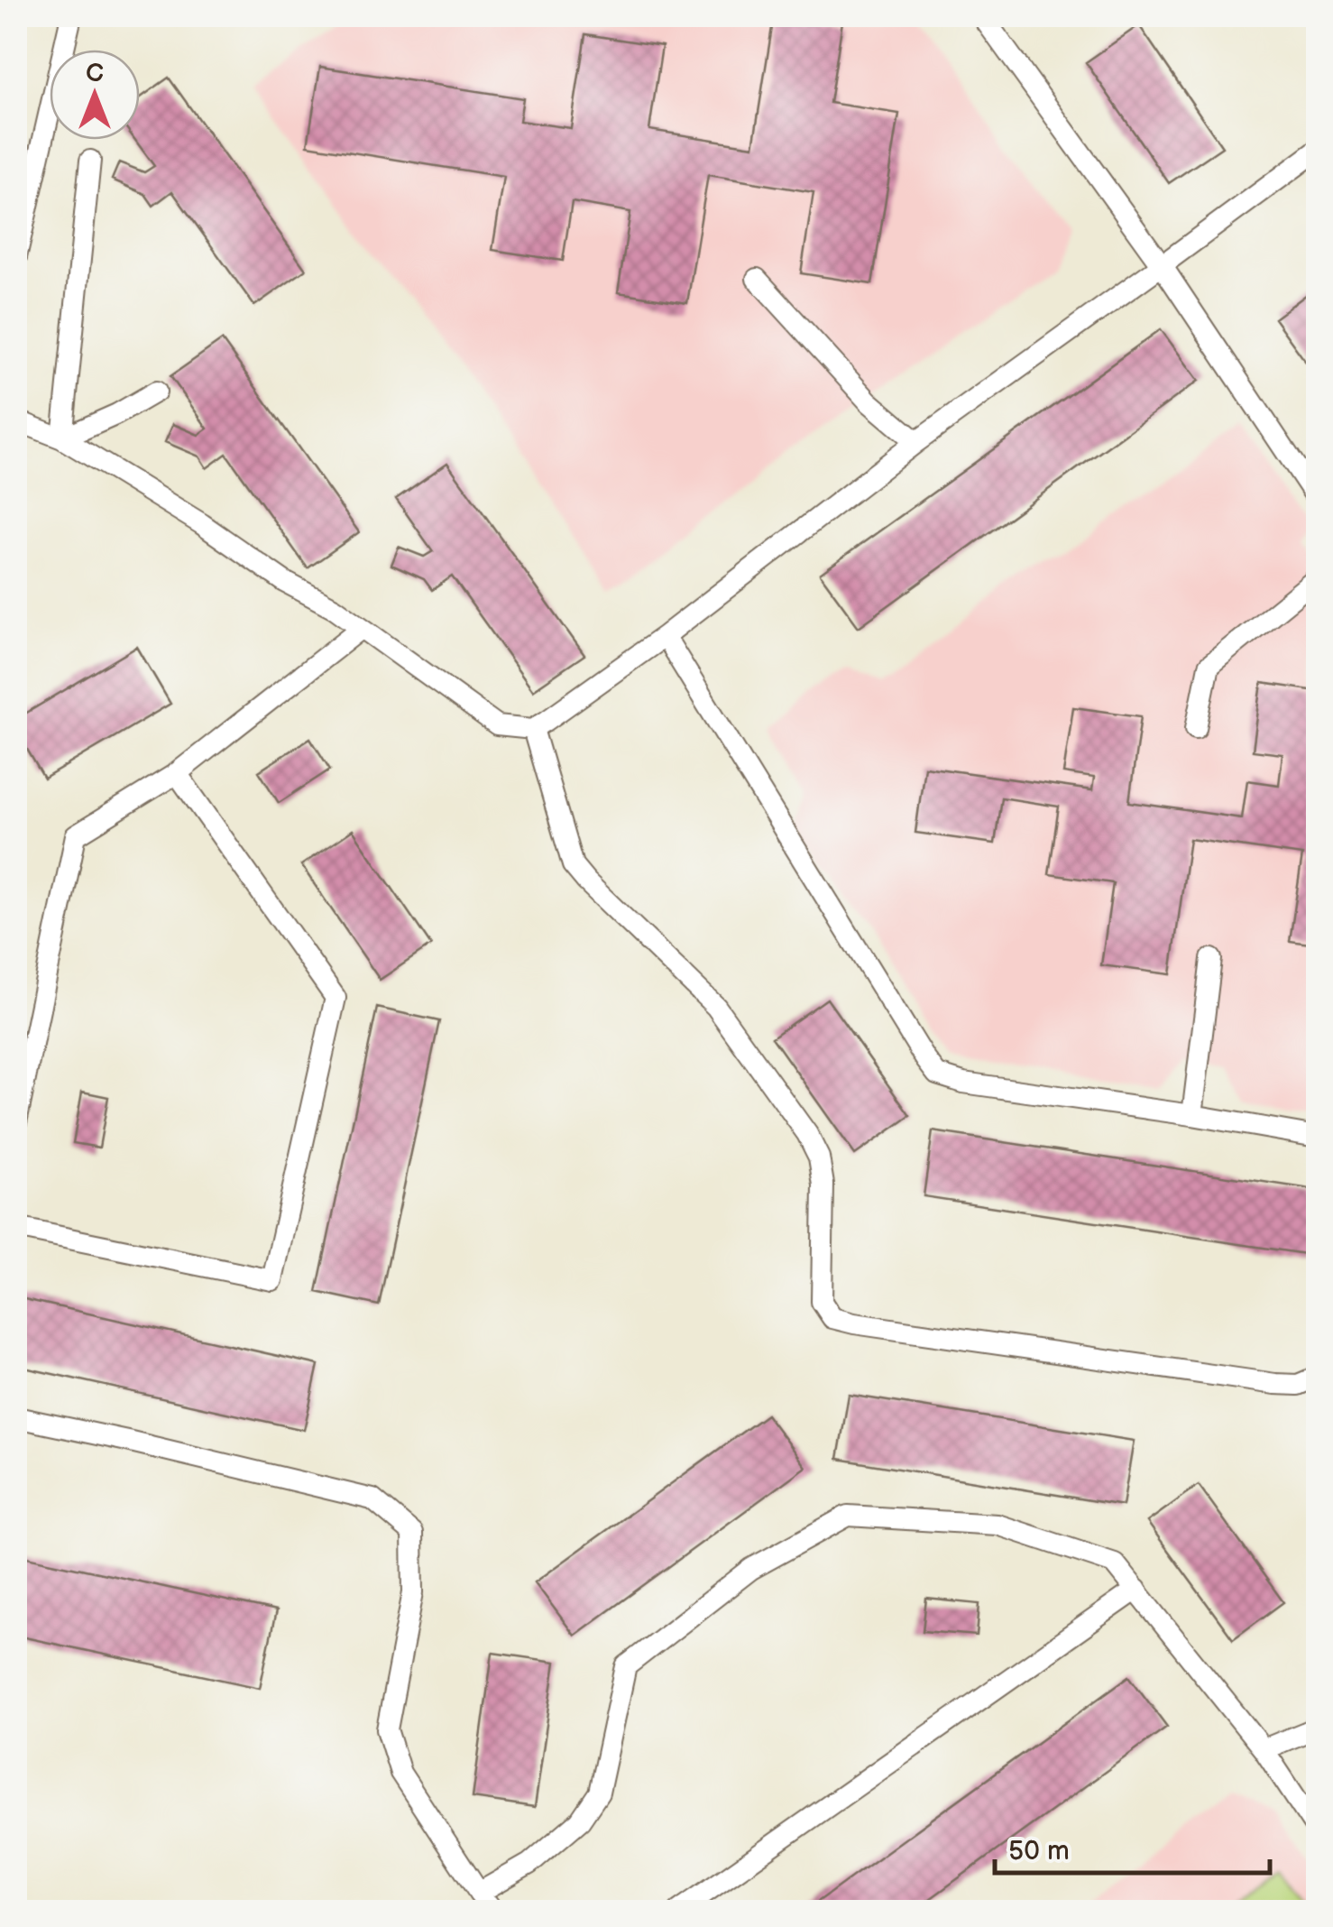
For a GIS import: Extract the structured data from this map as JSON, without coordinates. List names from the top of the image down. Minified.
{"scale_bar":"50 m","north":"top"}
